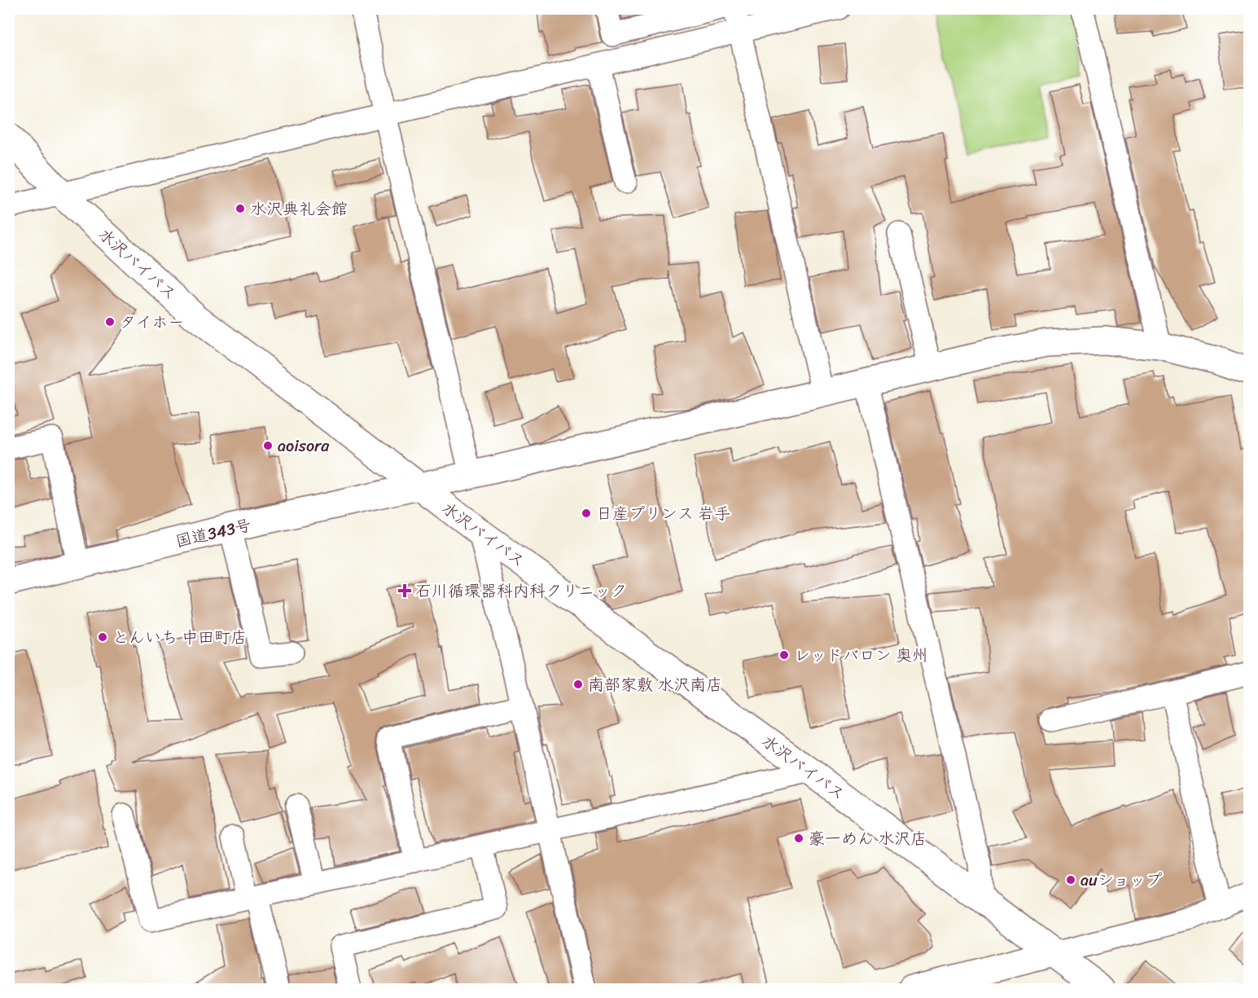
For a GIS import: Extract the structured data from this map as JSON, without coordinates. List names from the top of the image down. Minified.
{"streets":{"main road":["水沢バイパス","国道343号"]},"crossings":[["水沢バイパス","国道343号"]],"places":{"other":["水沢典礼会館","タイホー","aoisora","日産プリンス 岩手","とんいち 中田町店","レッドバロン 奥州","南部家敷 水沢南店","豪一めん 水沢店","auショップ"],"health":["石川循環器科内科クリニック"]}}
